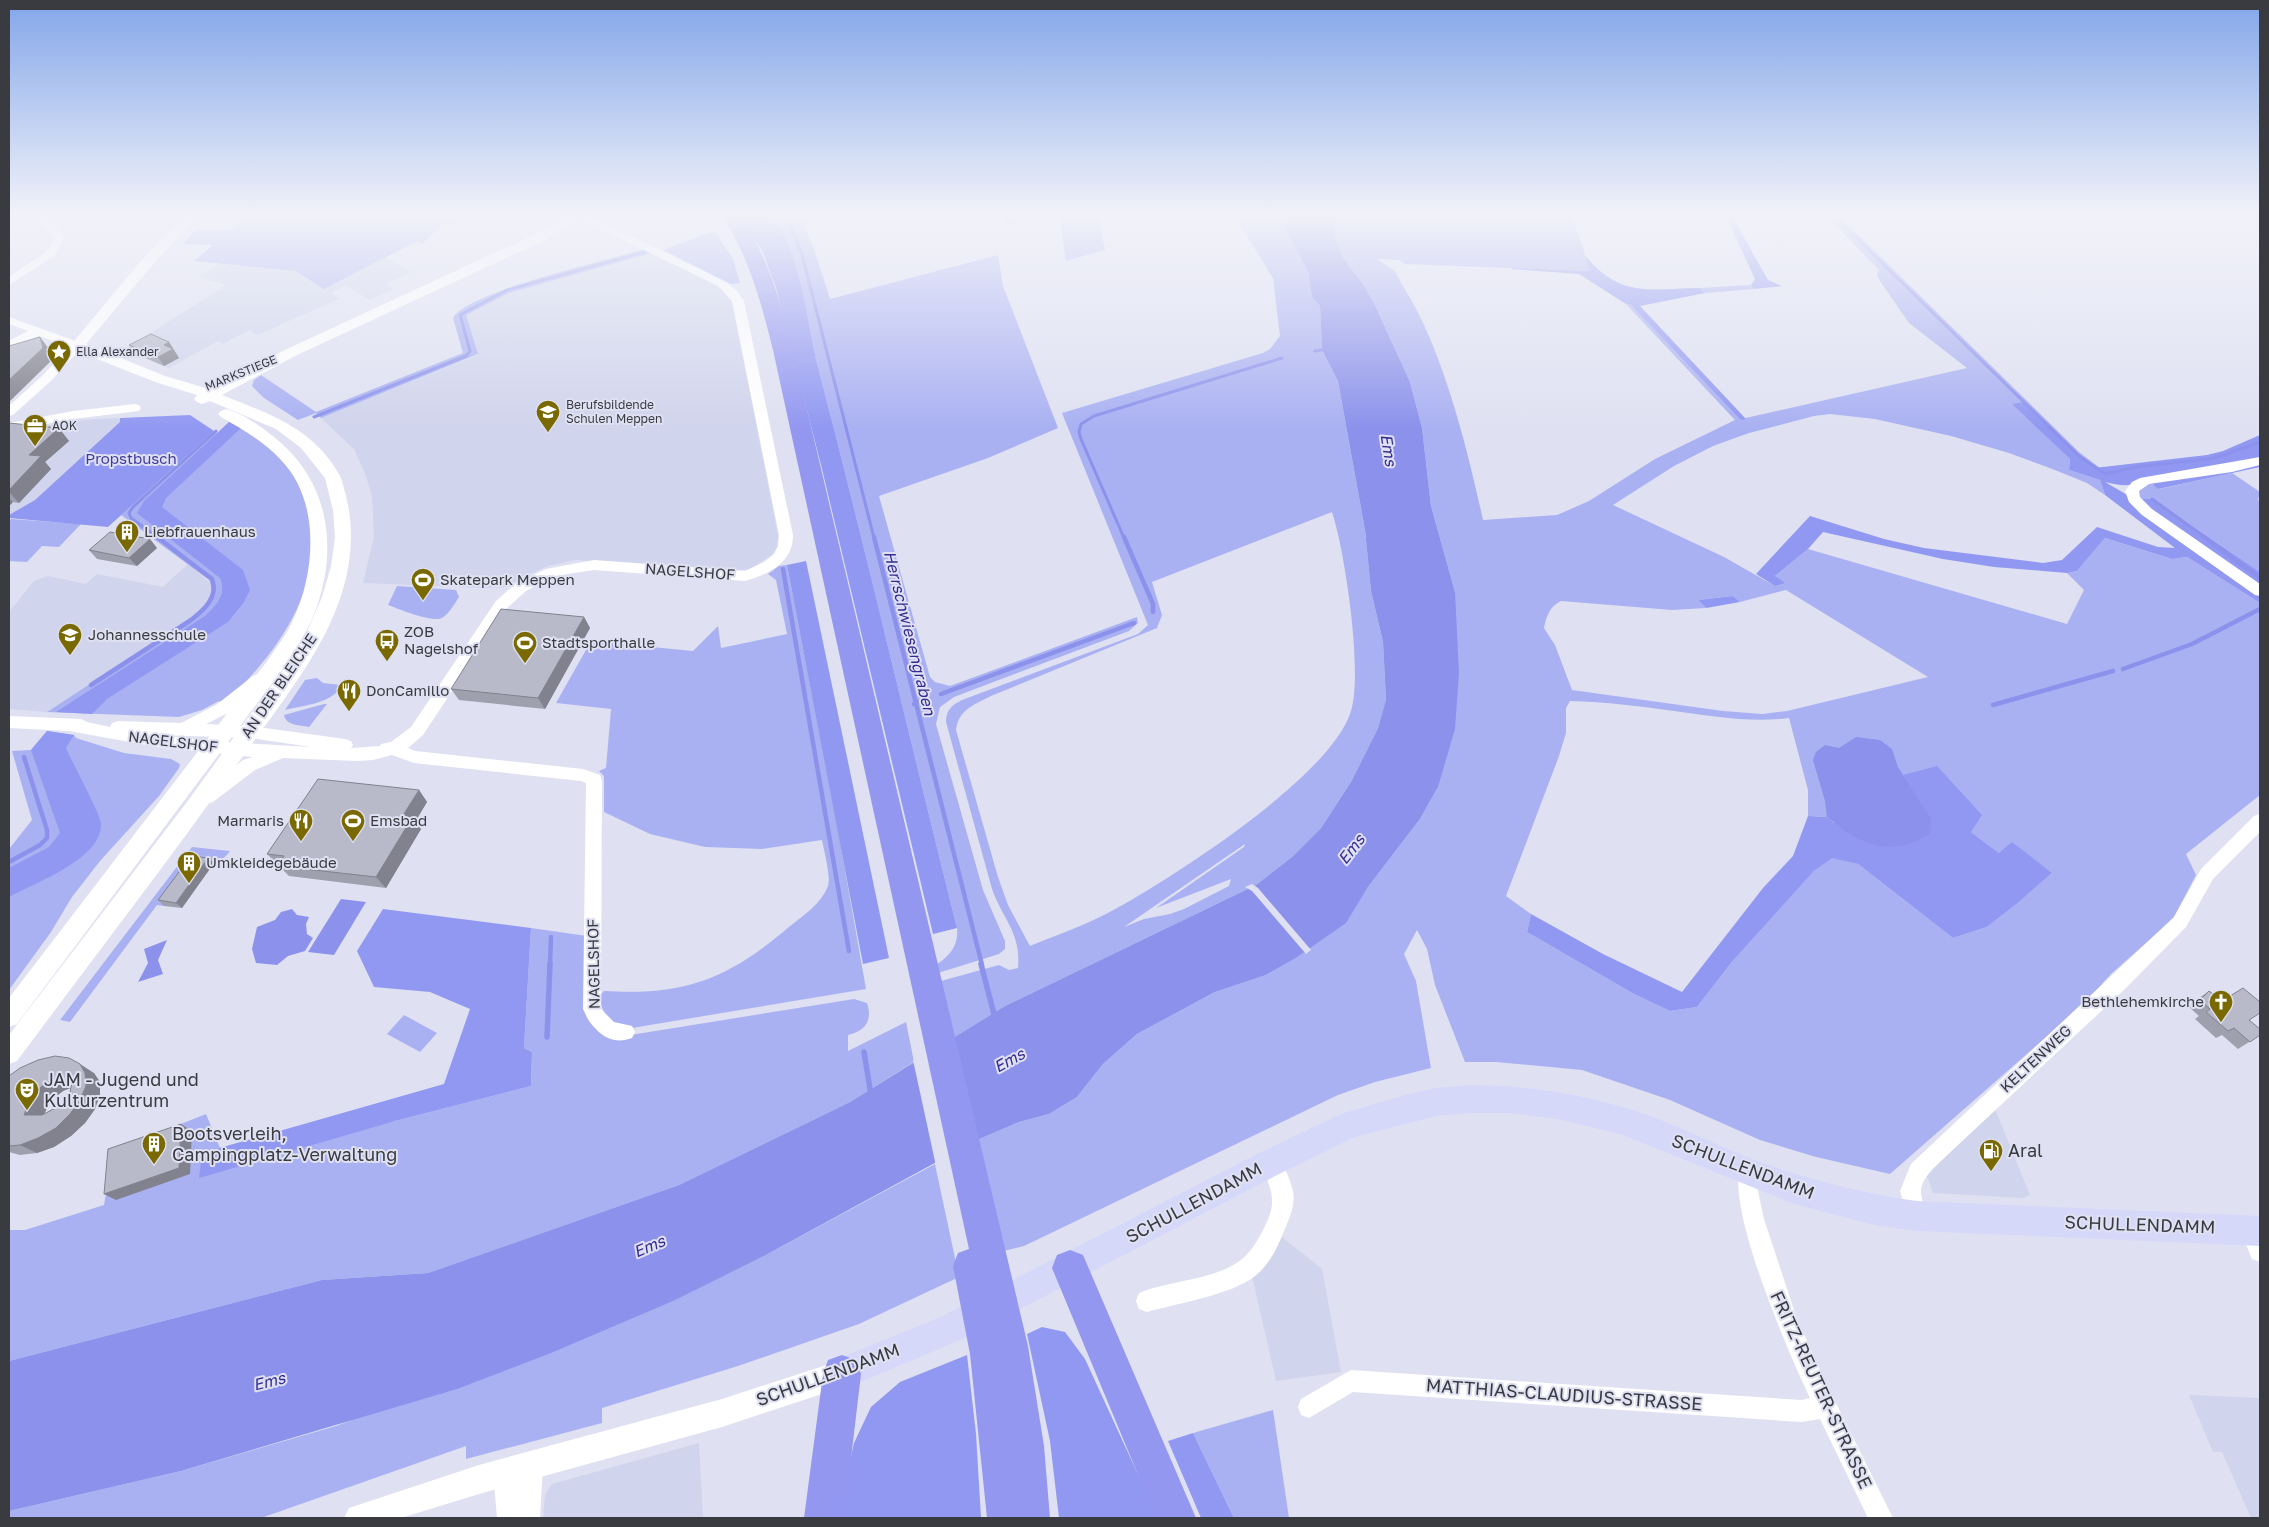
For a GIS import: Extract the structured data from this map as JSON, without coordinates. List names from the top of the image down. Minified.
{"streets":{"main road":["SCHULLENDAMM"],"street":["MARKSTIEGE","NAGELSHOF","AN DER BLEICHE","KELTENWEG","FRITZ-REUTER-STRASSE","MATTHIAS-CLAUDIUS-STRASSE"]},"crossings":[["MARKSTIEGE","AN DER BLEICHE"],["NAGELSHOF","AN DER BLEICHE"],["KELTENWEG","SCHULLENDAMM"],["SCHULLENDAMM","FRITZ-REUTER-STRASSE"],["FRITZ-REUTER-STRASSE","MATTHIAS-CLAUDIUS-STRASSE"]],"water":["Ems","Herrschwiesengraben"],"parks":["Propstbusch"],"places":{"place":["Ella Alexander"],"school or university":["Berufsbildende Schulen Meppen","Johannesschule"],"office":["AOK"],"building":["Liebfrauenhaus","Umkleidegebäude","Bootsverleih, Campingplatz-Verwaltung"],"sports":["Skatepark Meppen","Stadtsporthalle","Emsbad"],"bus stop":["ZOB Nagelshof"],"restaurant":["DonCamillo","Marmaris"],"church":["Bethlehemkirche"],"theatre":["JAM - Jugend und Kulturzentrum"],"fuel station":["Aral"]}}
